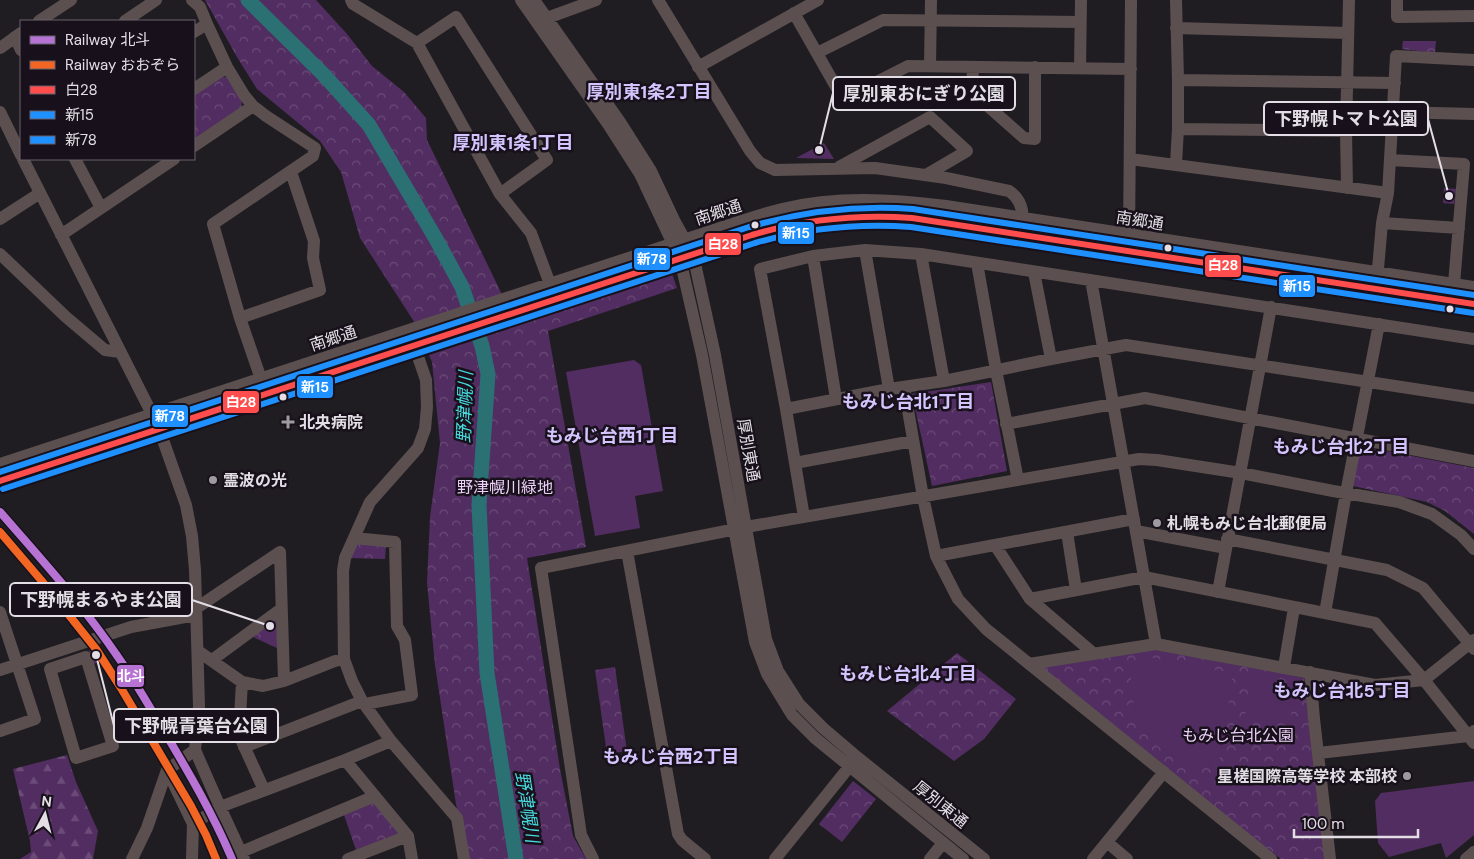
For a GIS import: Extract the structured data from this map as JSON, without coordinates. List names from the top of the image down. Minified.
{"streets":{"street":["南郷通","厚別東通"]},"crossings":[["南郷通","厚別東通"]],"districts":["厚別東1条2丁目","厚別東1条1丁目","もみじ台北1丁目","もみじ台西1丁目","もみじ台北2丁目","もみじ台北4丁目","もみじ台北5丁目","もみじ台西2丁目"],"water":["野津幌川"],"parks":["野津幌川緑地","もみじ台北公園"],"places":{"other":["厚別東おにぎり公園","下野幌トマト公園","霊波の光","札幌もみじ台北郵便局","下野幌まるやま公園","下野幌青葉台公園","星槎国際高等学校 本部校"],"health":["北央病院"]},"lines":["transit line 新78","transit line 白28","transit line 新15","rail line 北斗","rail line おおぞら"],"legend":["Railway 北斗","Railway おおぞら","白28","新15","新78"],"scale_bar":"100 m","north":"top"}
